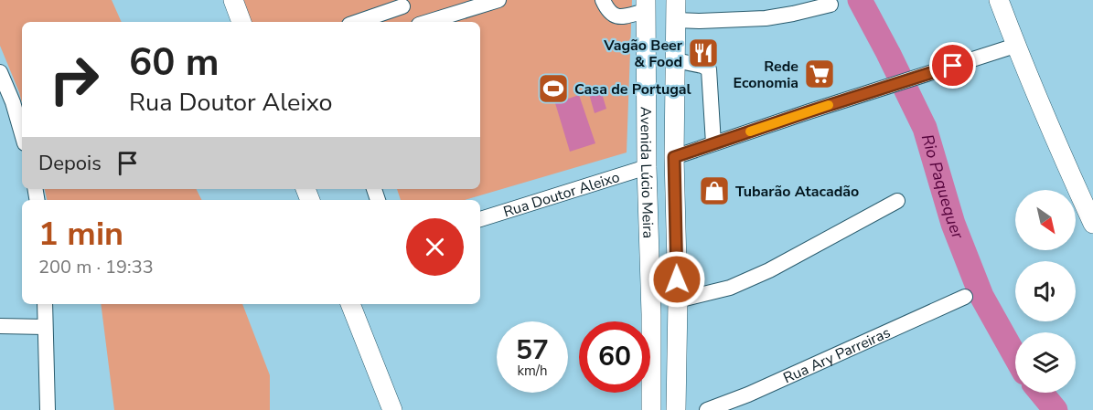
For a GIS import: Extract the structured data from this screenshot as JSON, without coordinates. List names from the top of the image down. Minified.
{"streets":{"main road":["Avenida Lúcio Meira"],"street":["Rua Doutor Aleixo","Rua Ary Parreiras"]},"crossings":[["Avenida Lúcio Meira","Rua Doutor Aleixo"]],"water":["Rio Paquequer"],"places":{"restaurant":["Vagão Beer & Food"],"supermarket":["Rede Economia"],"sports":["Casa de Portugal"],"shop":["Tubarão Atacadão"]},"north":"bottom right","page":{"turn":["60 m","Rua Doutor Aleixo"],"then":"Depois","heading":["1 min","200 m · 19:33"],"speed":"57 km/h","limit":"60"}}
